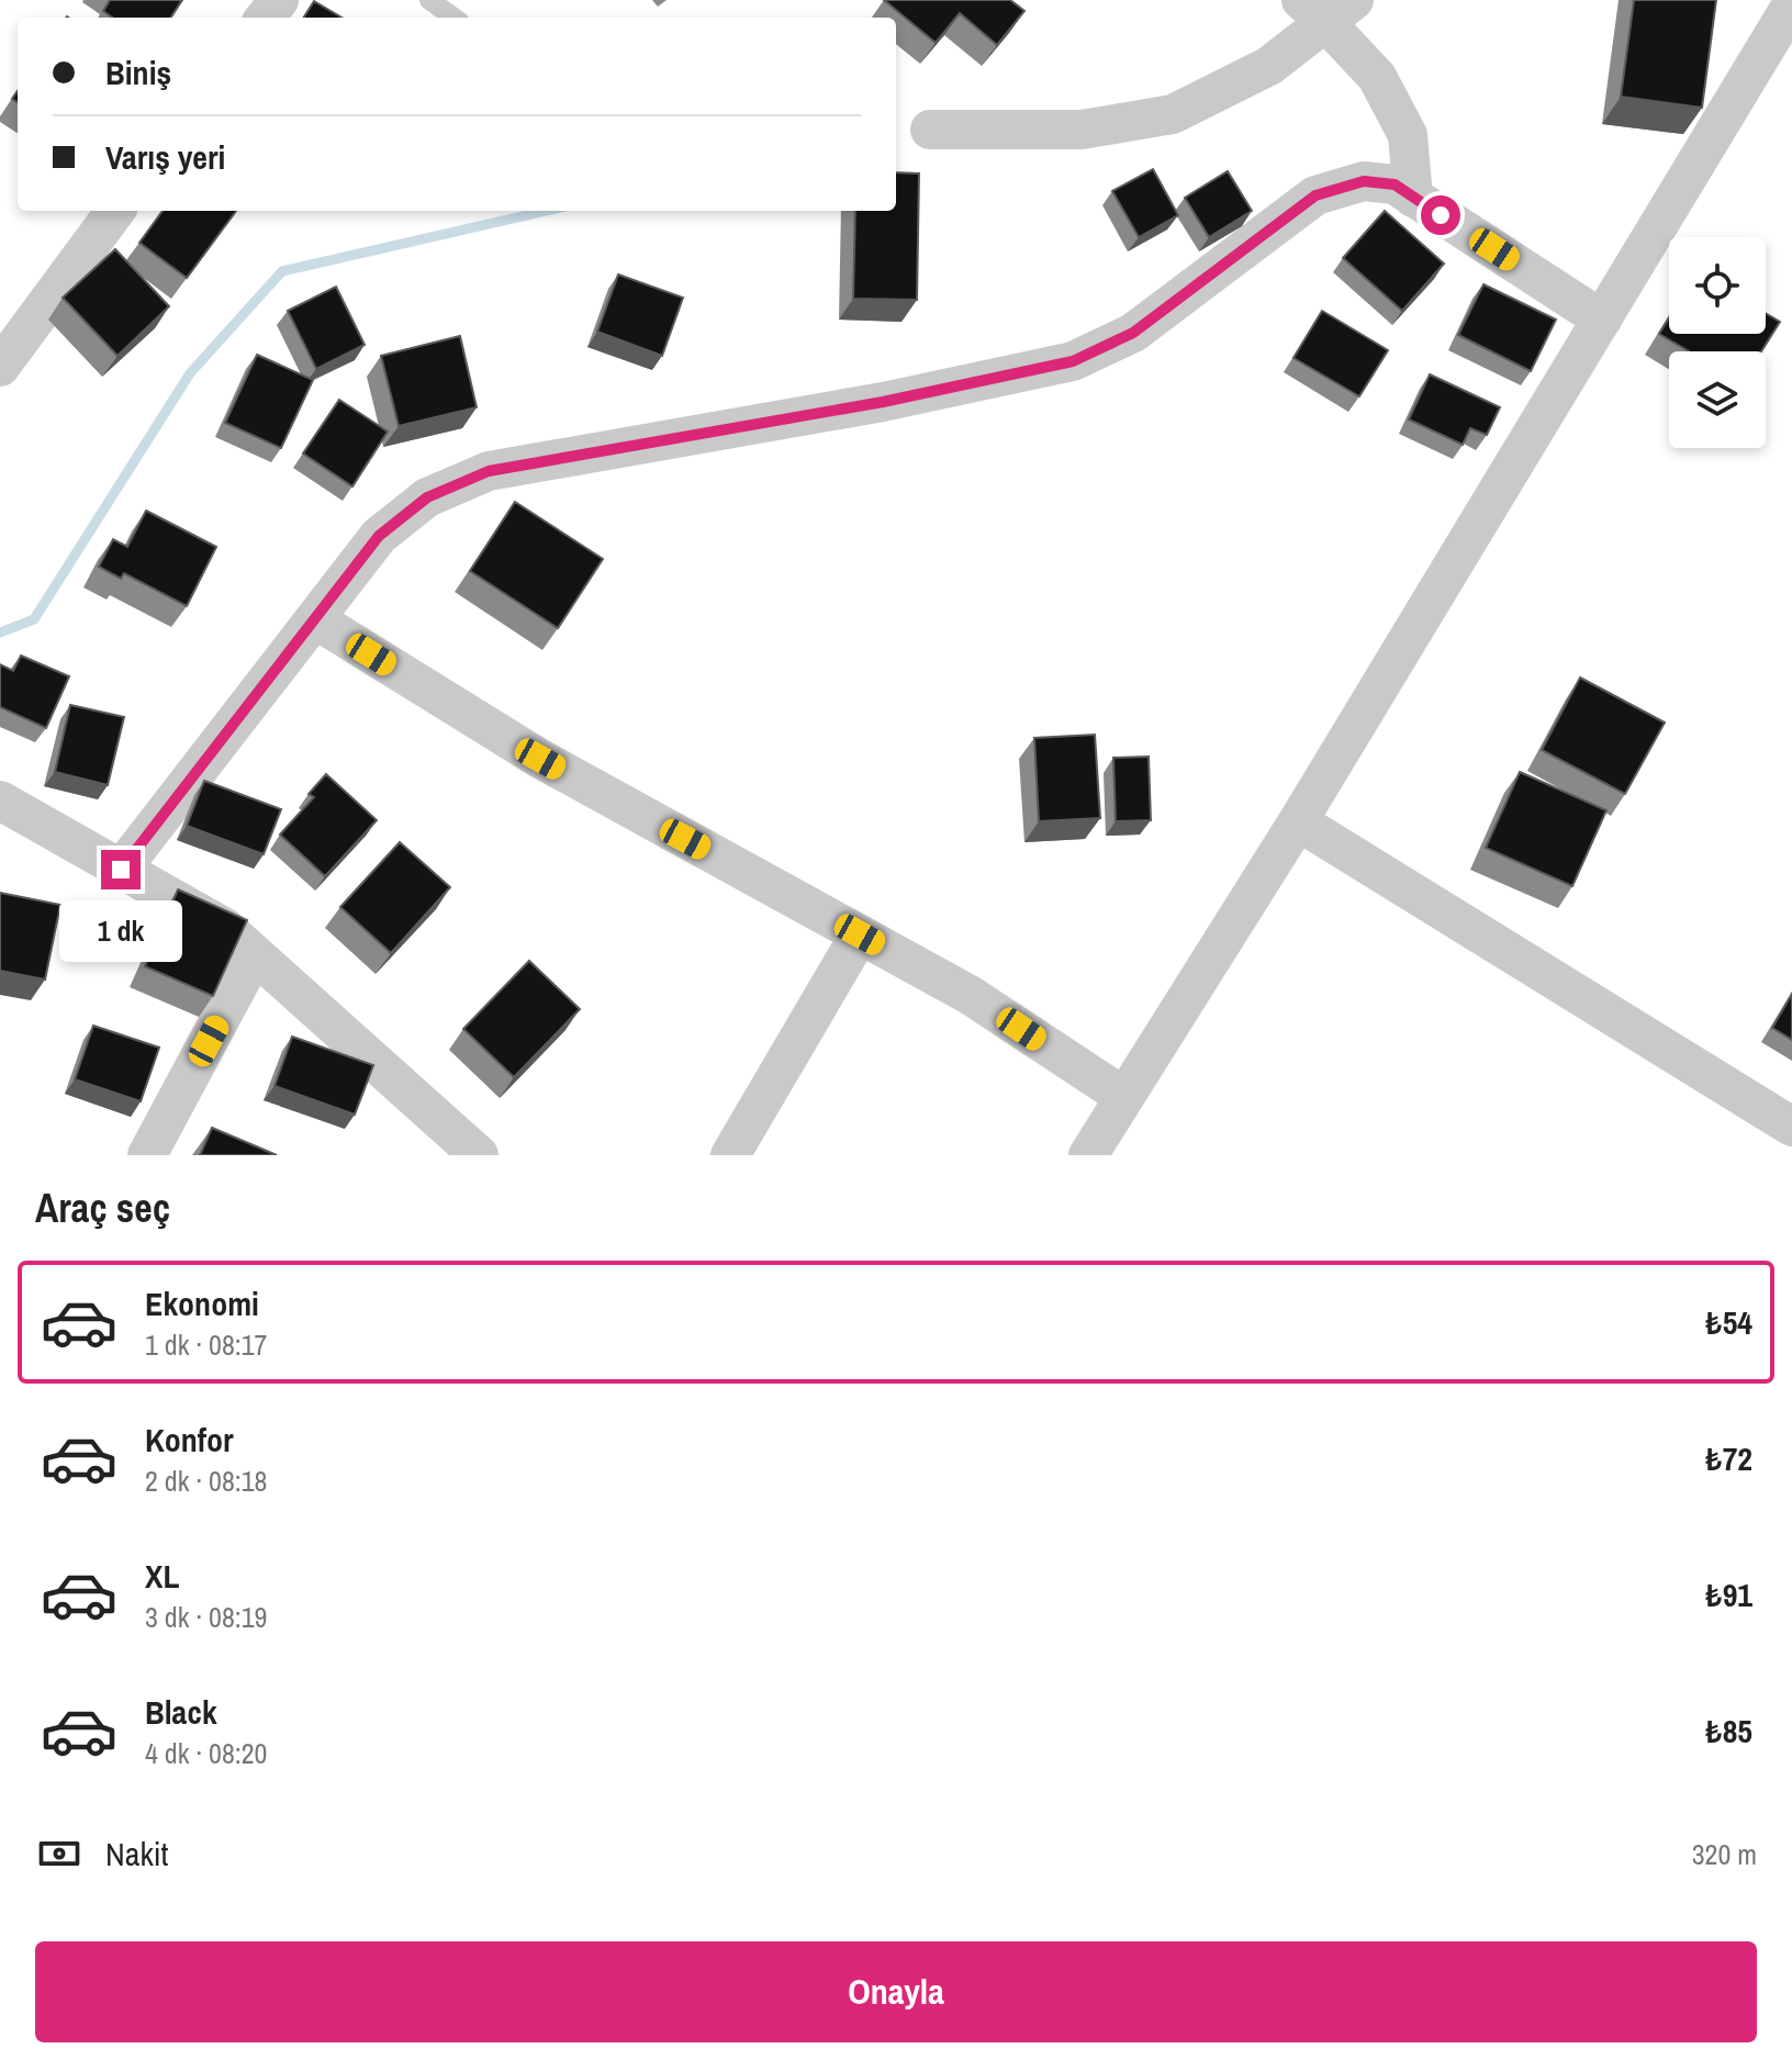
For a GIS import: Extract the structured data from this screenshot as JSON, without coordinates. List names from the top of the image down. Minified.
{"page":{"banner":["Biniş","Varış yeri"],"bubble":"1 dk","heading":"Araç seç","list":[{"name":"Ekonomi","note":"1 dk · 08:17","value":"₺54"},{"name":"Konfor","note":"2 dk · 08:18","value":"₺72"},{"name":"XL","note":"3 dk · 08:19","value":"₺91"},{"name":"Black","note":"4 dk · 08:20","value":"₺85"}],"pay":["Nakit","320 m"],"buttons":"Onayla"}}
